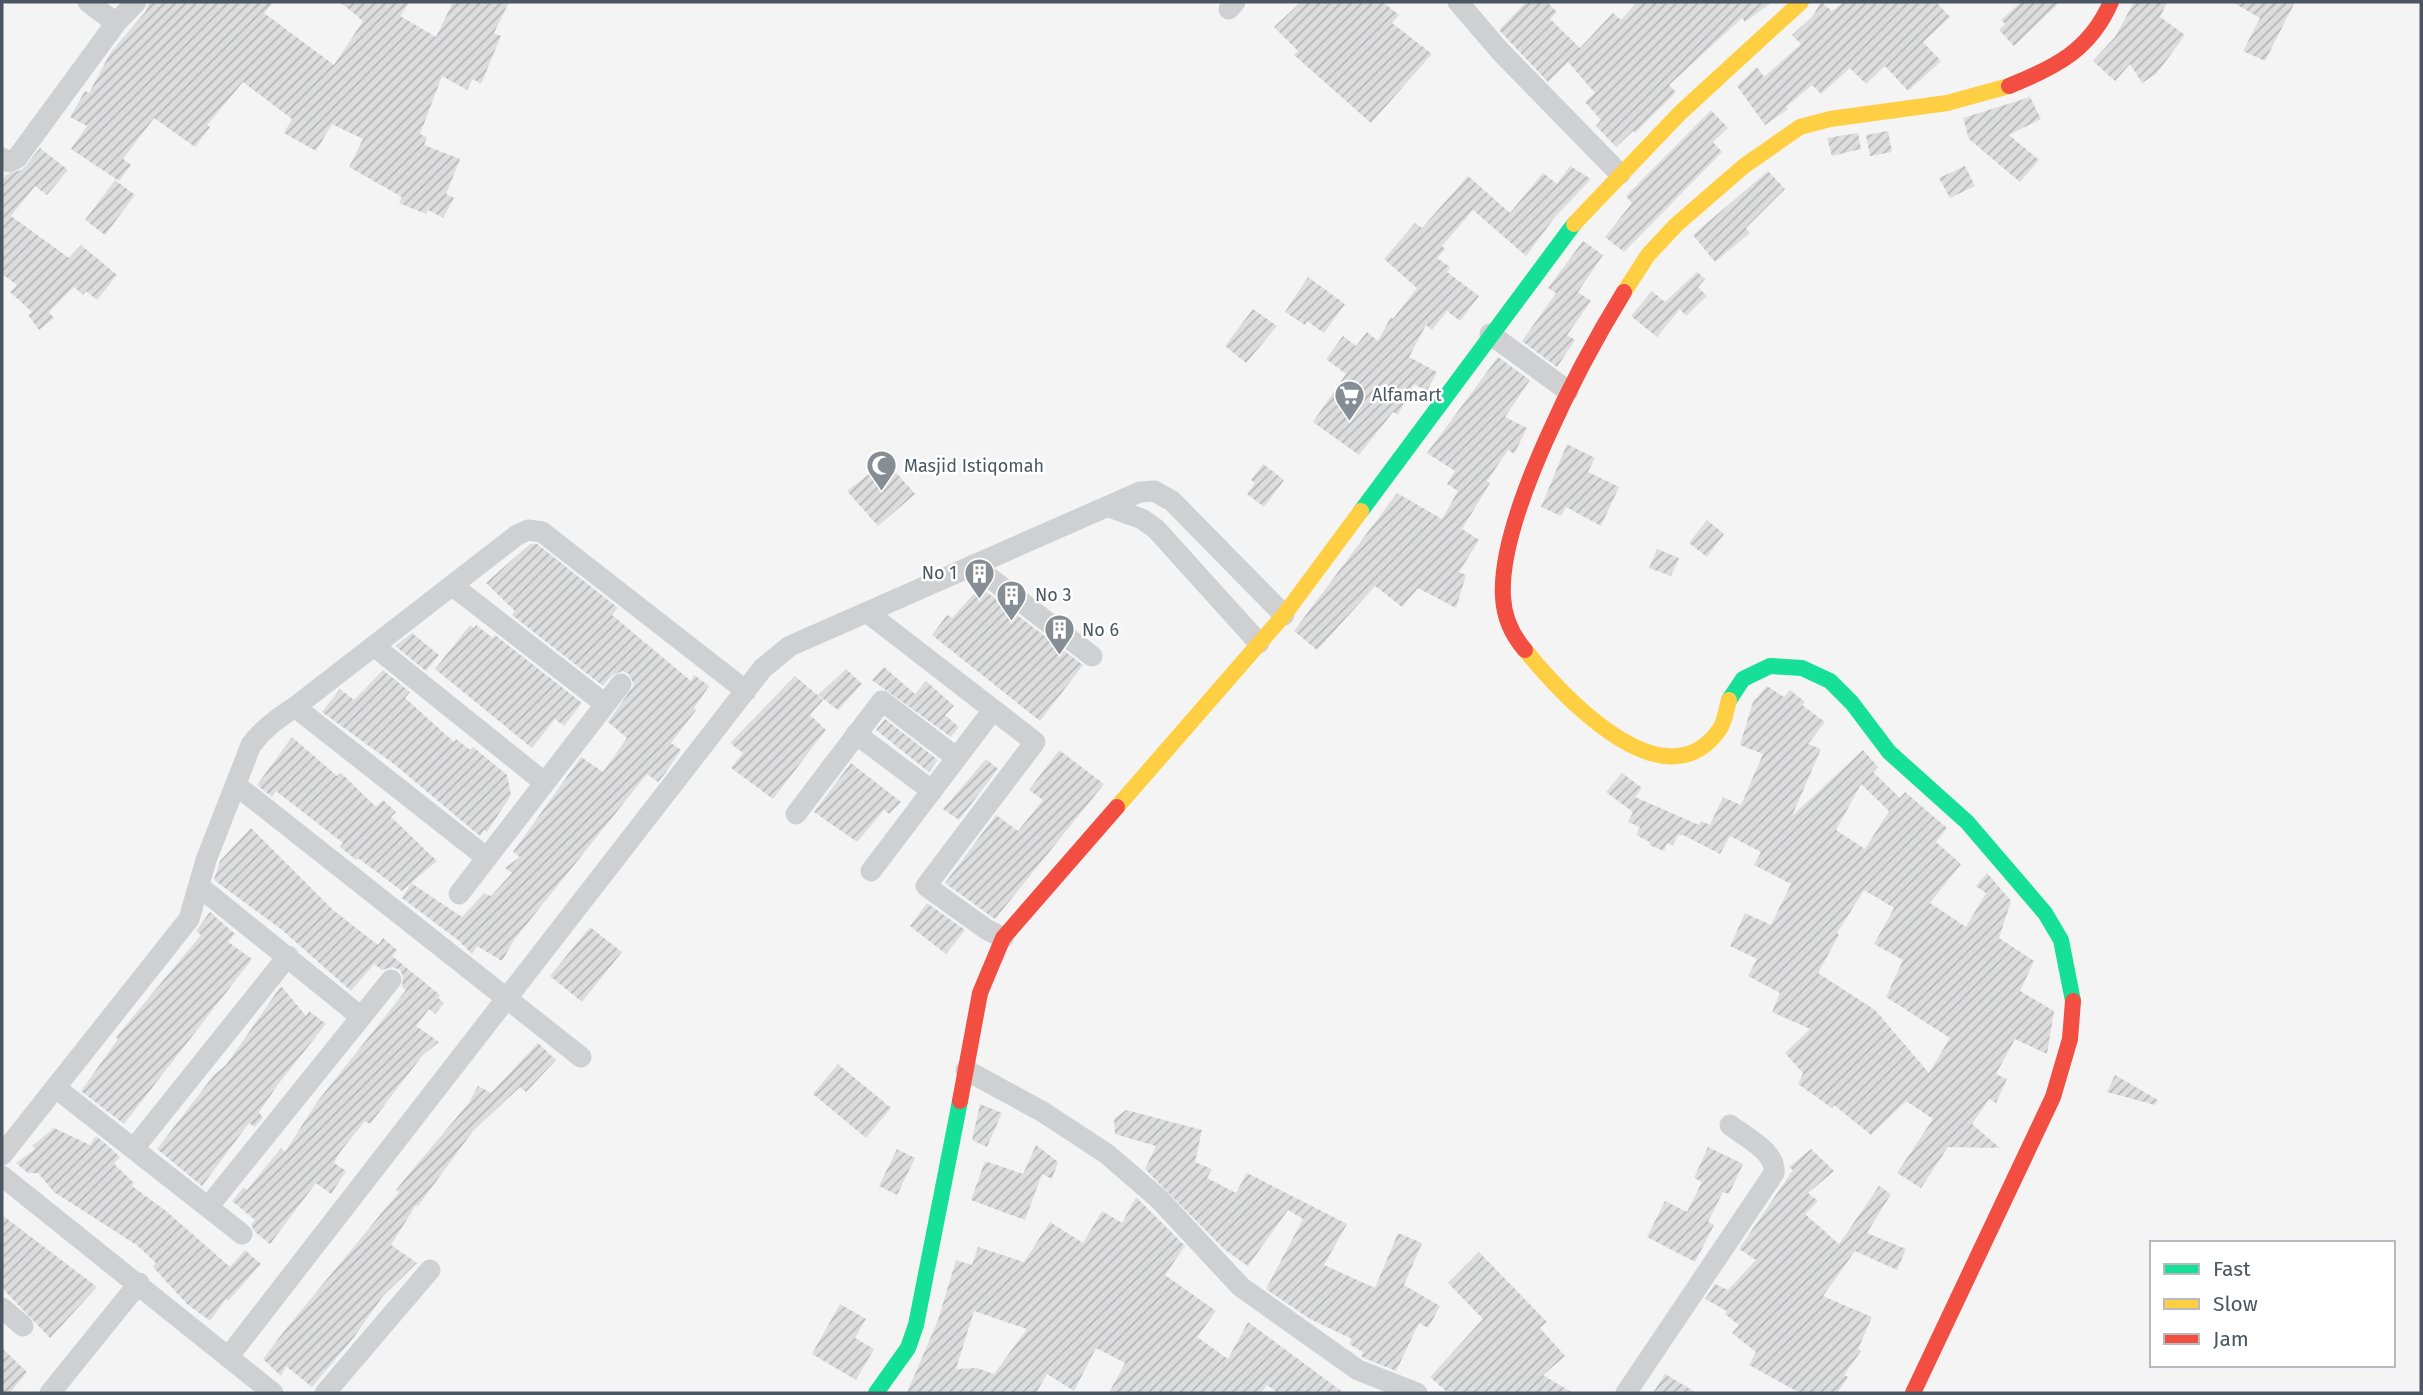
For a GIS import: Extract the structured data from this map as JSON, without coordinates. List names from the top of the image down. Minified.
{"places":{"supermarket":["Alfamart"],"mosque":["Masjid Istiqomah"],"building":["No 1","No 3","No 6"]},"legend":["Fast","Slow","Jam"]}
